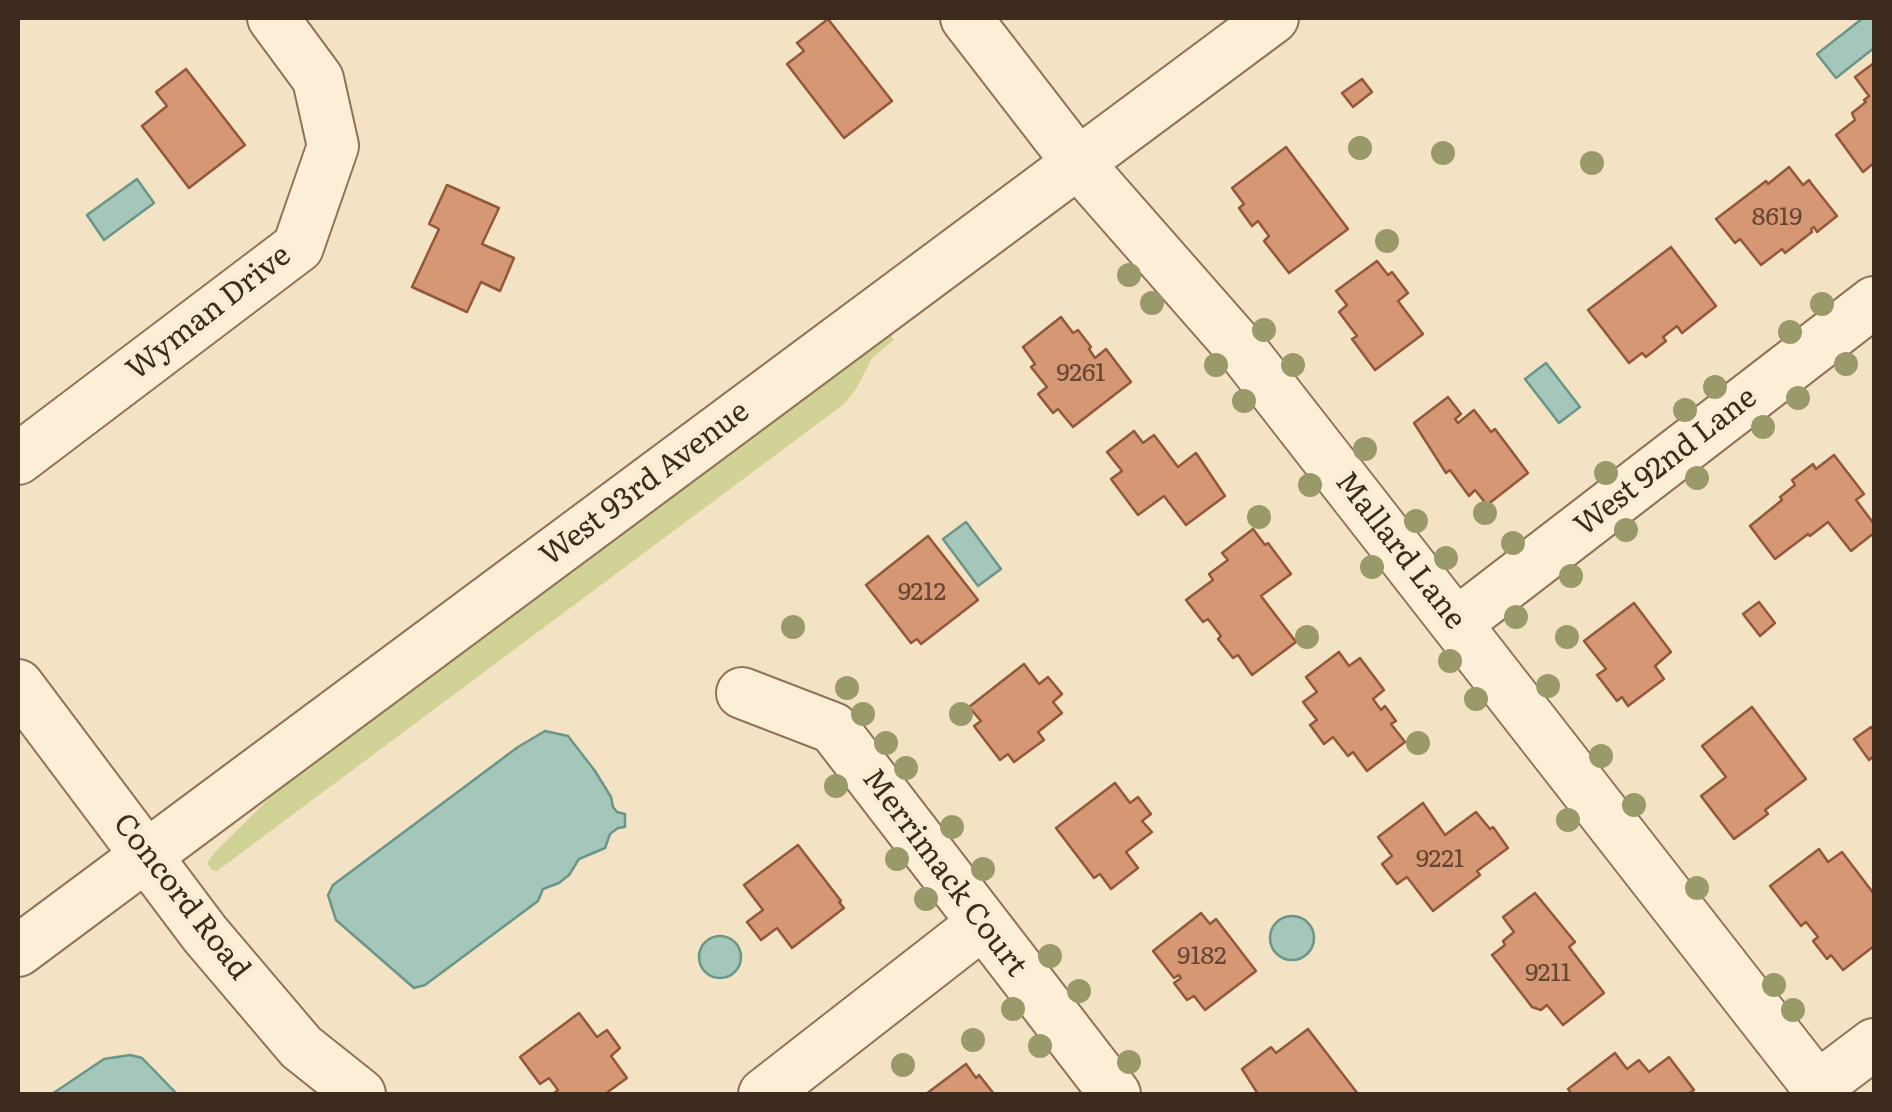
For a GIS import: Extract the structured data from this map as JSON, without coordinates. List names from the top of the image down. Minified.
{"streets":{"street":["Wyman Drive","West 92nd Lane","West 93rd Avenue","Mallard Lane","Merrimack Court","Concord Road"]},"crossings":[["West 92nd Lane","Mallard Lane"],["West 93rd Avenue","Mallard Lane"],["West 93rd Avenue","Concord Road"]],"house_numbers":["8619","9261","9212","9221","9182","9211"]}
